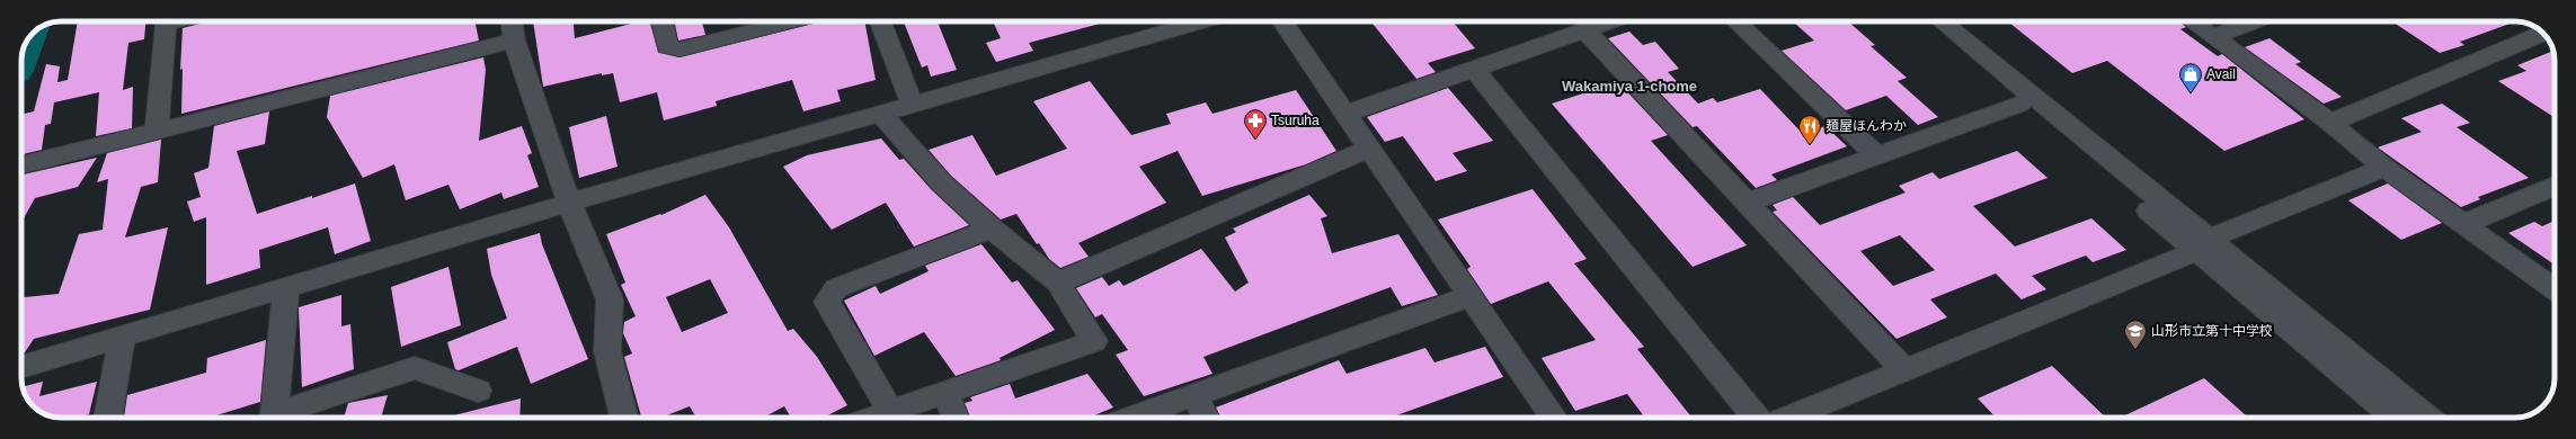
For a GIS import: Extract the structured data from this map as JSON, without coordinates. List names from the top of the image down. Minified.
{"districts":["Wakamiya 1-chome"],"places":{"shop":["Avail"],"pharmacy":["Tsuruha"],"restaurant":["麺屋ほんわか"],"school or university":["山形市立第十中学校"]}}
